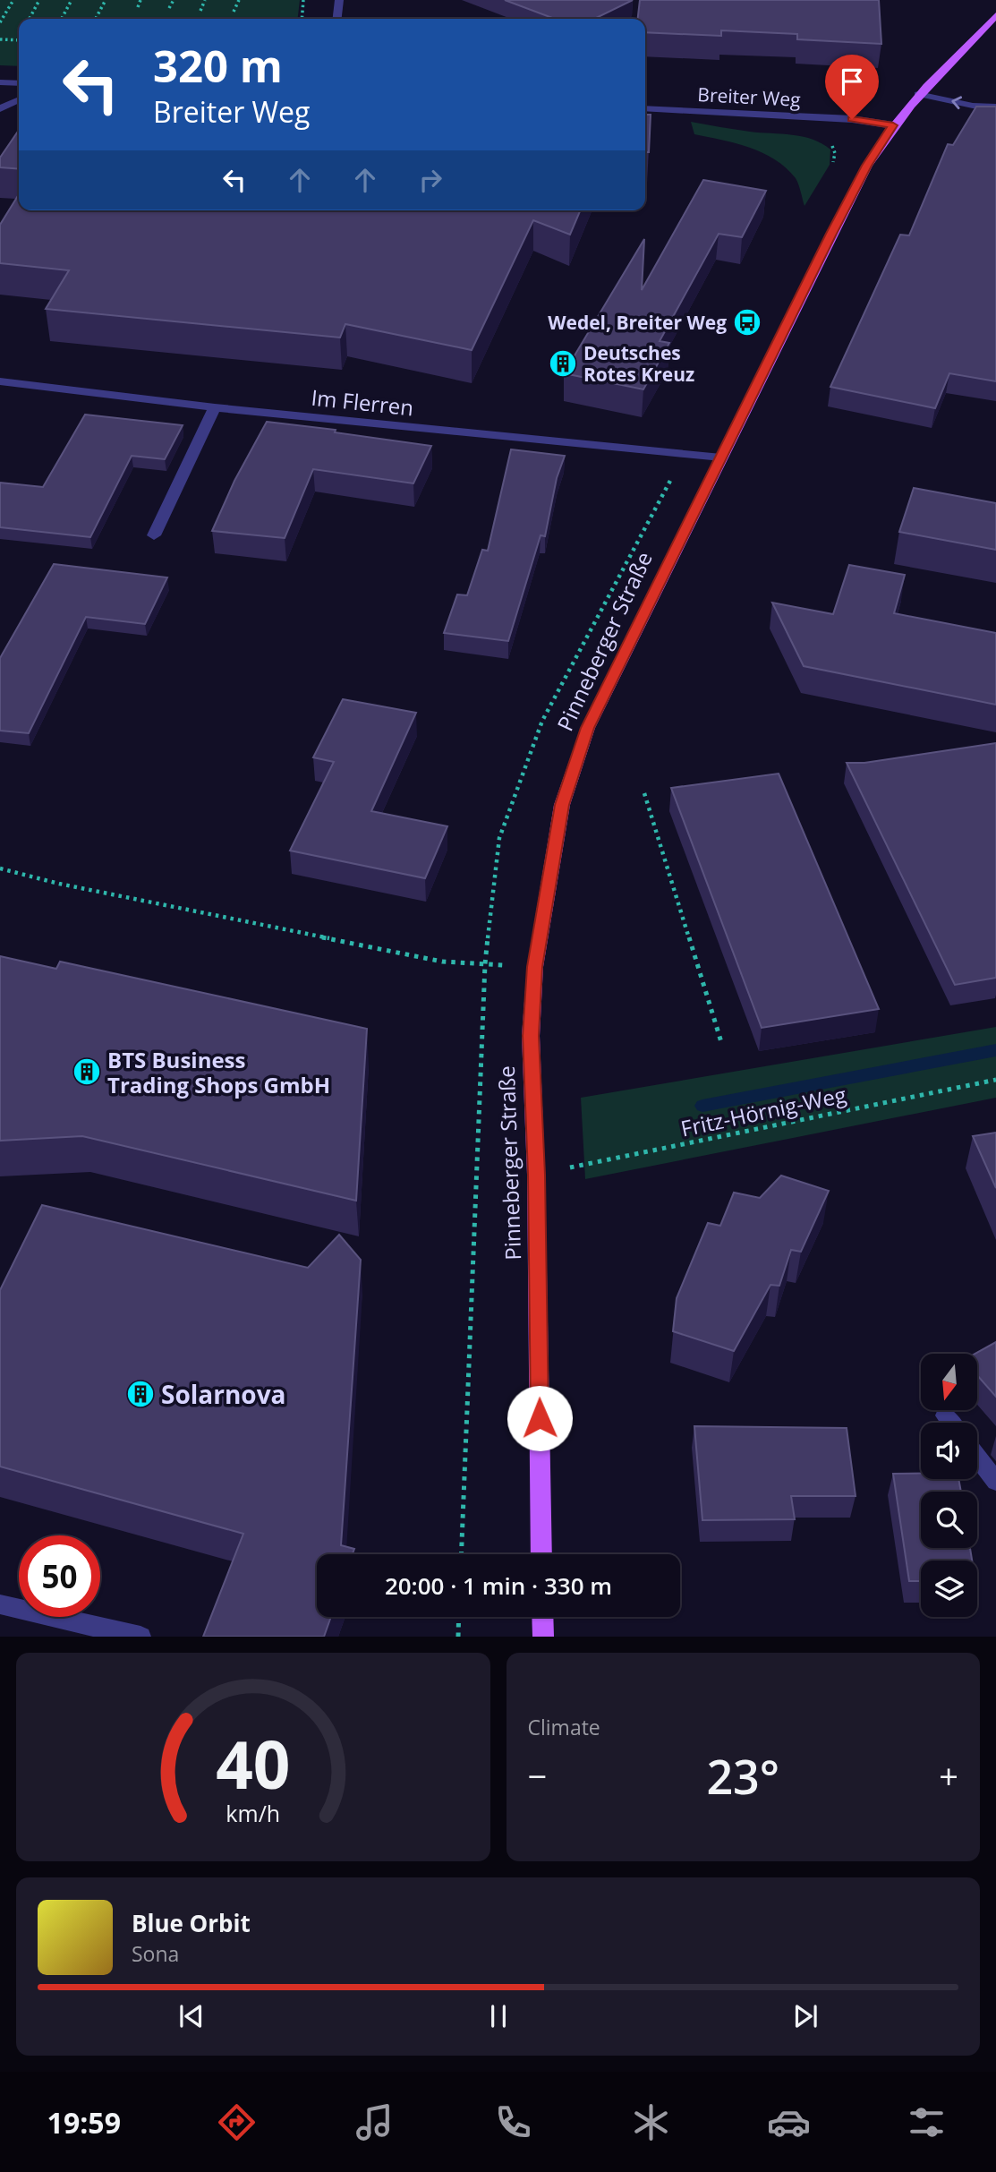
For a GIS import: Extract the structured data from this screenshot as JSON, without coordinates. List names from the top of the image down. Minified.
{"streets":{"main road":["Pinneberger Straße"],"street":["Breiter Weg","Im Flerren"],"path":["Fritz-Hörnig-Weg"]},"crossings":[["Breiter Weg","Pinneberger Straße"],["Im Flerren","Pinneberger Straße"],["Pinneberger Straße","Fritz-Hörnig-Weg"]],"places":{"bus stop":["Wedel, Breiter Weg"],"building":["Deutsches Rotes Kreuz","BTS Business Trading Shops GmbH","Solarnova"]},"north":"bottom","page":{"turn":["320 m","Breiter Weg"],"limit":"50","trip":"20:00 · 1 min · 330 m","tile":"Climate","heat":["−","23°","+"],"song":["Blue Orbit","Sona"],"tabs":"19:59","gauge":["40","km/h"]}}
